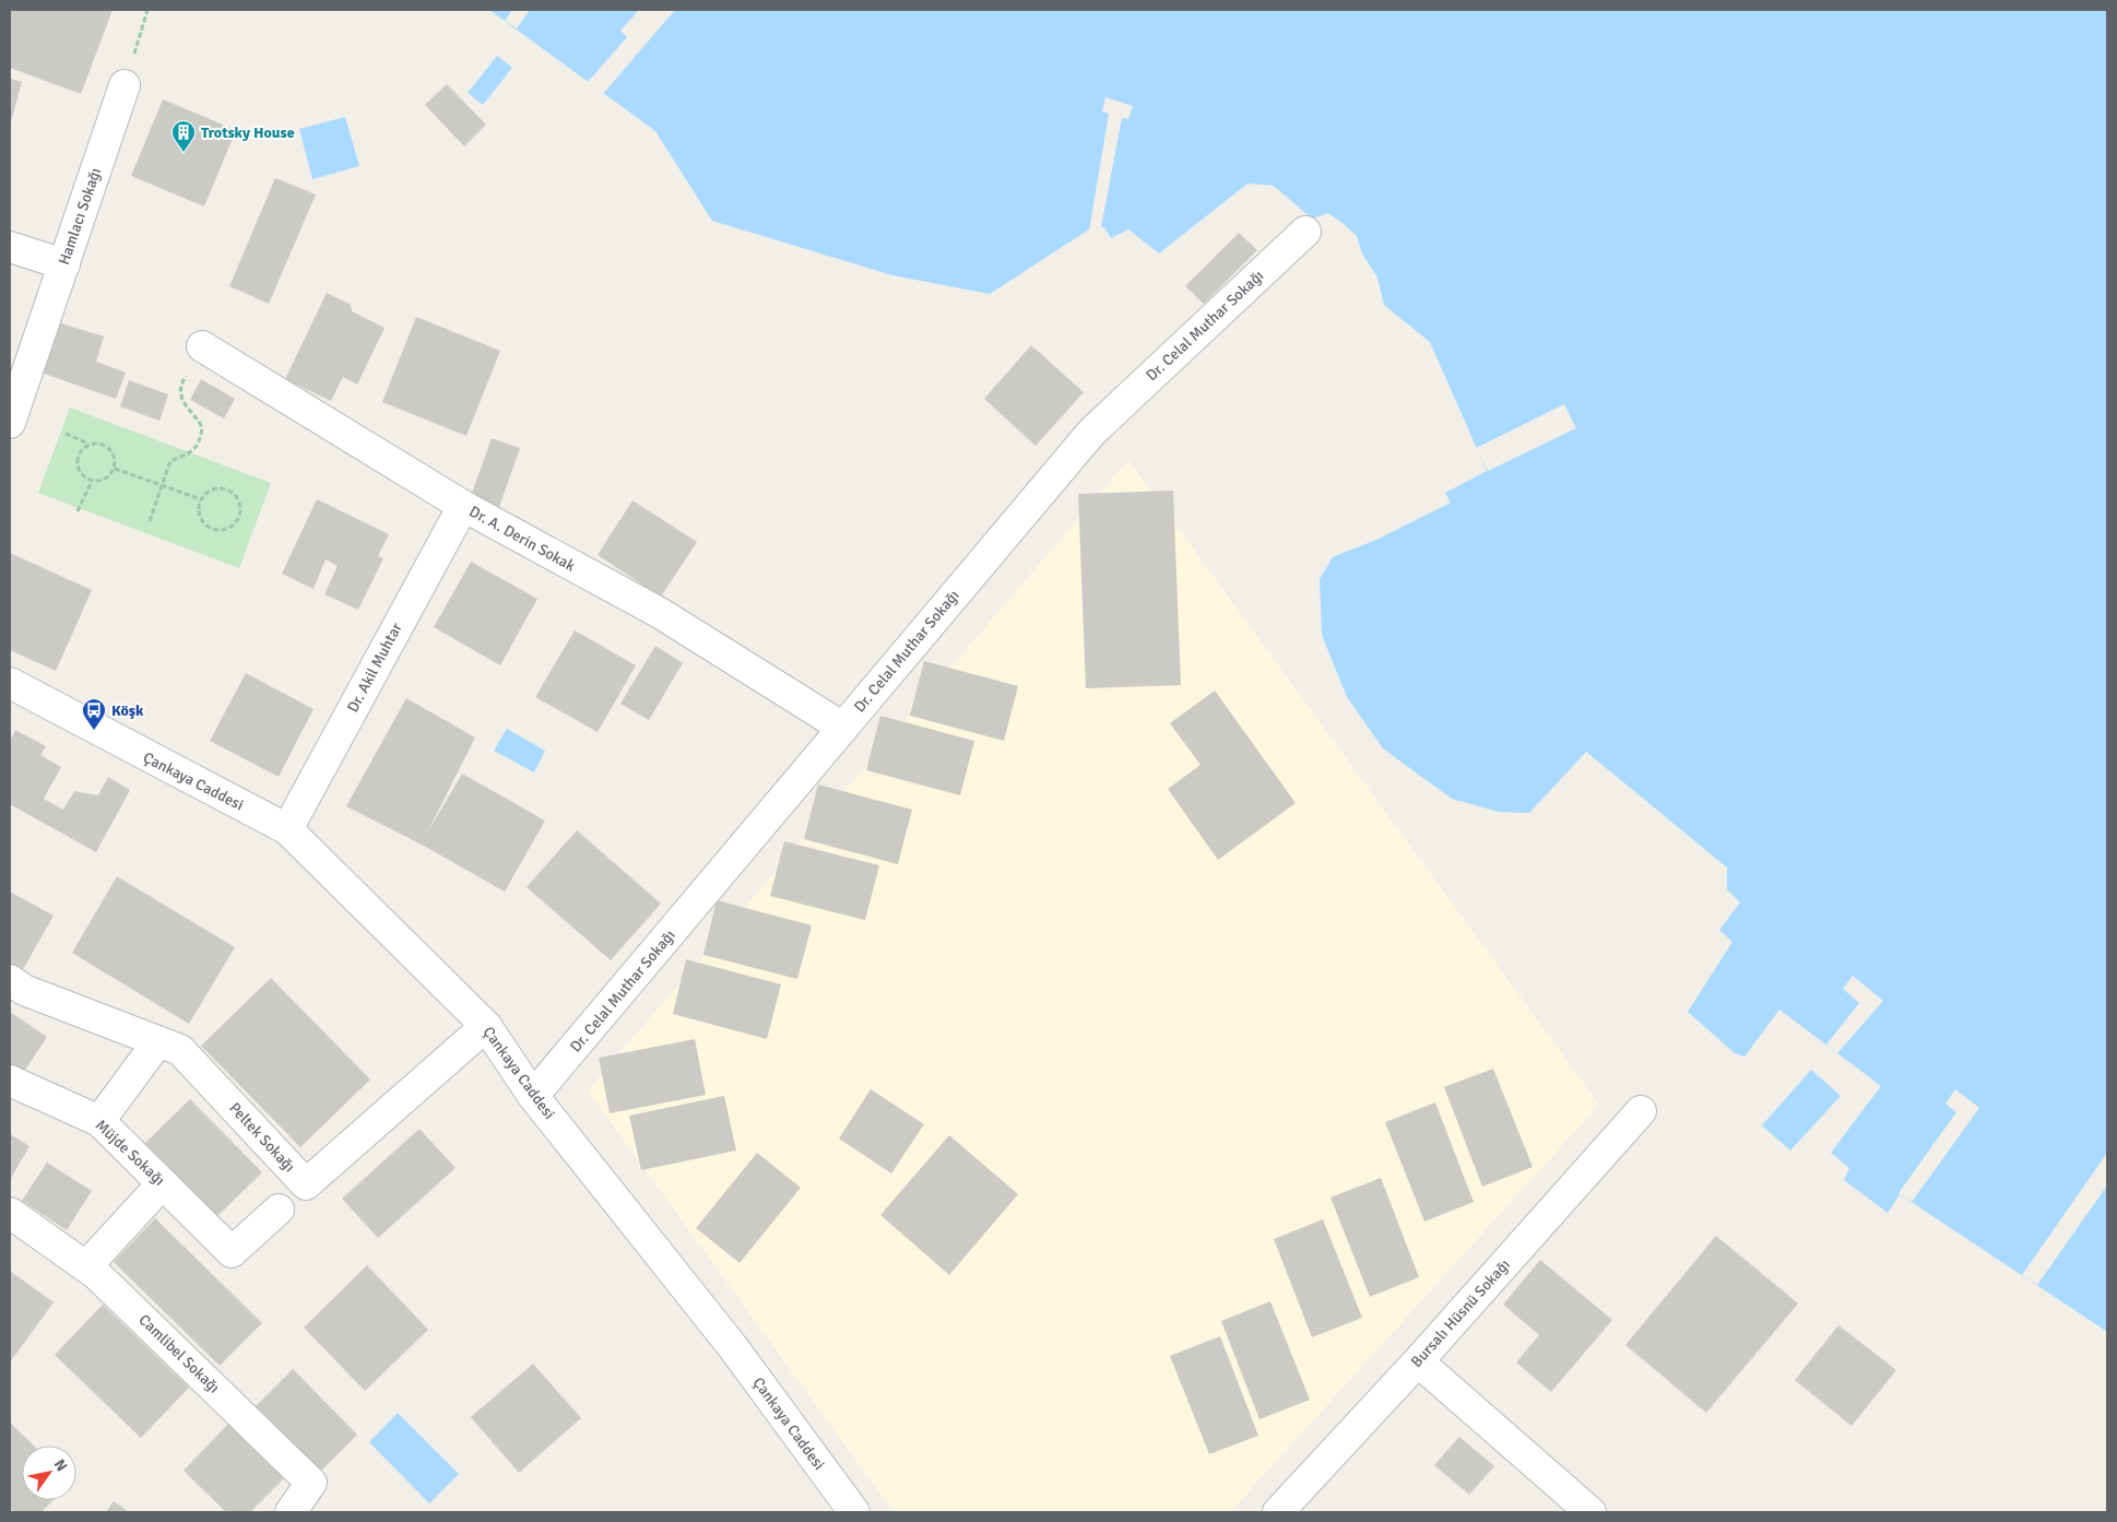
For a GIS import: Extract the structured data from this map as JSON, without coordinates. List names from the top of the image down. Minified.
{"streets":{"street":["Hamlacı Sokağı","Dr. Celal Muthar Sokağı","Dr. A. Derin Sokak","Dr. Akil Muhtar","Çankaya Caddesi","Peltek Sokağı","Müjde Sokağı","Bursalı Hüsnü Sokağı","Camlibel Sokağı"]},"crossings":[["Dr. Celal Muthar Sokağı","Dr. A. Derin Sokak"],["Dr. Celal Muthar Sokağı","Çankaya Caddesi"],["Dr. A. Derin Sokak","Dr. Akil Muhtar"],["Dr. Akil Muhtar","Çankaya Caddesi"],["Çankaya Caddesi","Peltek Sokağı"]],"places":{"building":["Trotsky House"],"bus stop":["Köşk"]},"north":"top right"}
